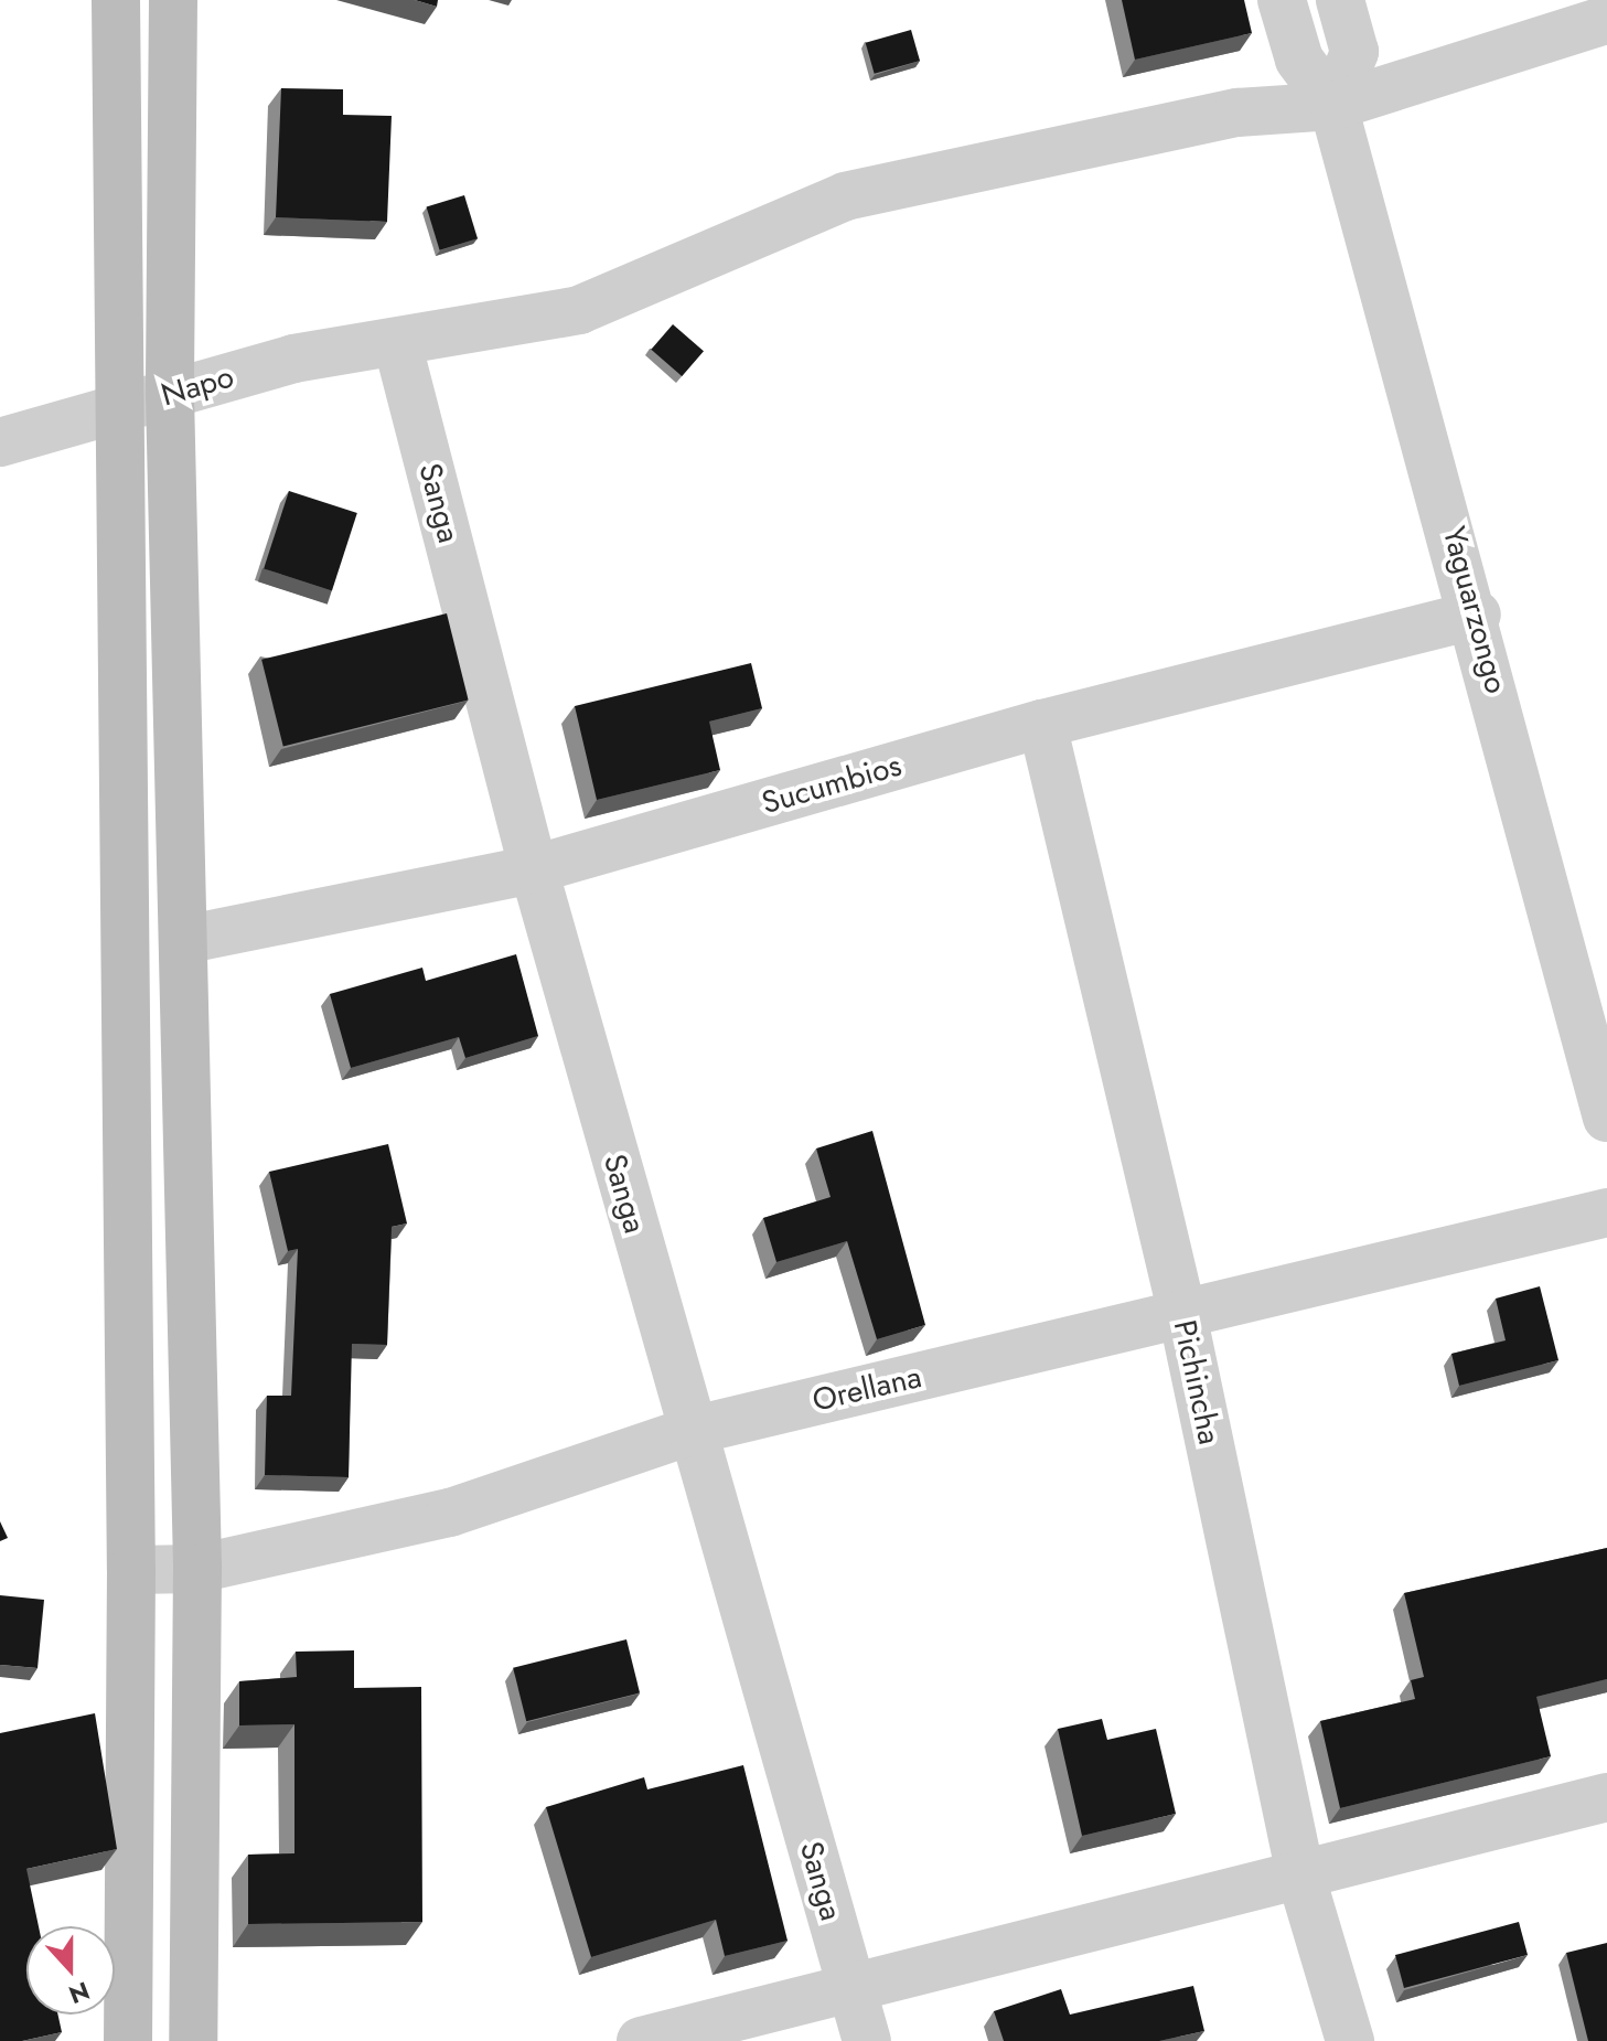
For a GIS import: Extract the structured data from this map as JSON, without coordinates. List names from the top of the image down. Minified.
{"streets":{"street":["Napo","Sanga","Yaguarzongo","Sucumbios","Pichincha","Orellana"]},"crossings":[["Napo","Sanga"],["Napo","Yaguarzongo"],["Sanga","Sucumbios"],["Sanga","Orellana"],["Yaguarzongo","Sucumbios"],["Sucumbios","Pichincha"],["Pichincha","Orellana"]],"north":"bottom"}
